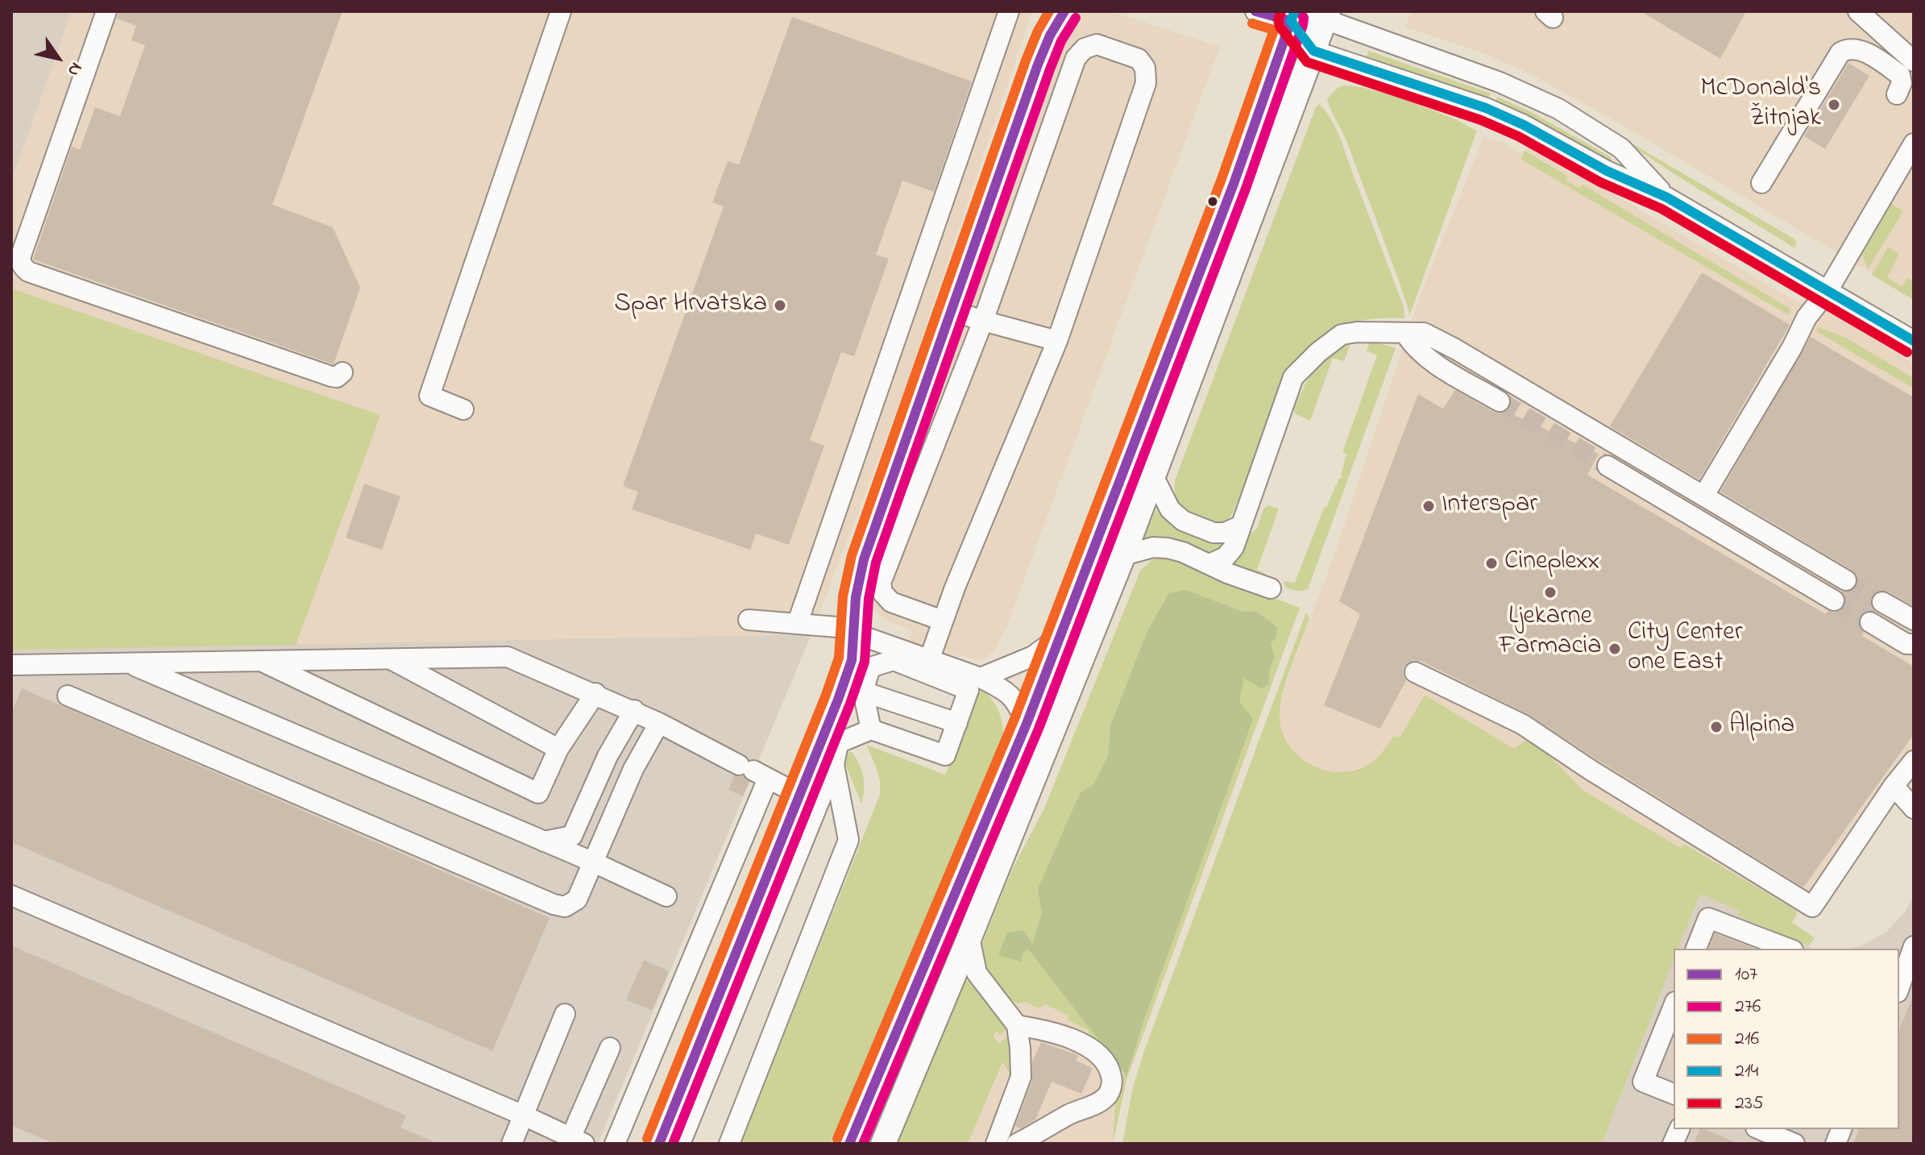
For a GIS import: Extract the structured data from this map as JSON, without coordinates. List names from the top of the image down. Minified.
{"places":["McDonald's Žitnjak","Spar Hrvatska","Interspar","Cineplexx","Ljekarne Farmacia","City Center one East","Alpina"],"lines":["transit line 107","transit line 276","transit line 216","transit line 214","transit line 235"],"legend":["107","276","216","214","235"],"north":"bottom right"}
